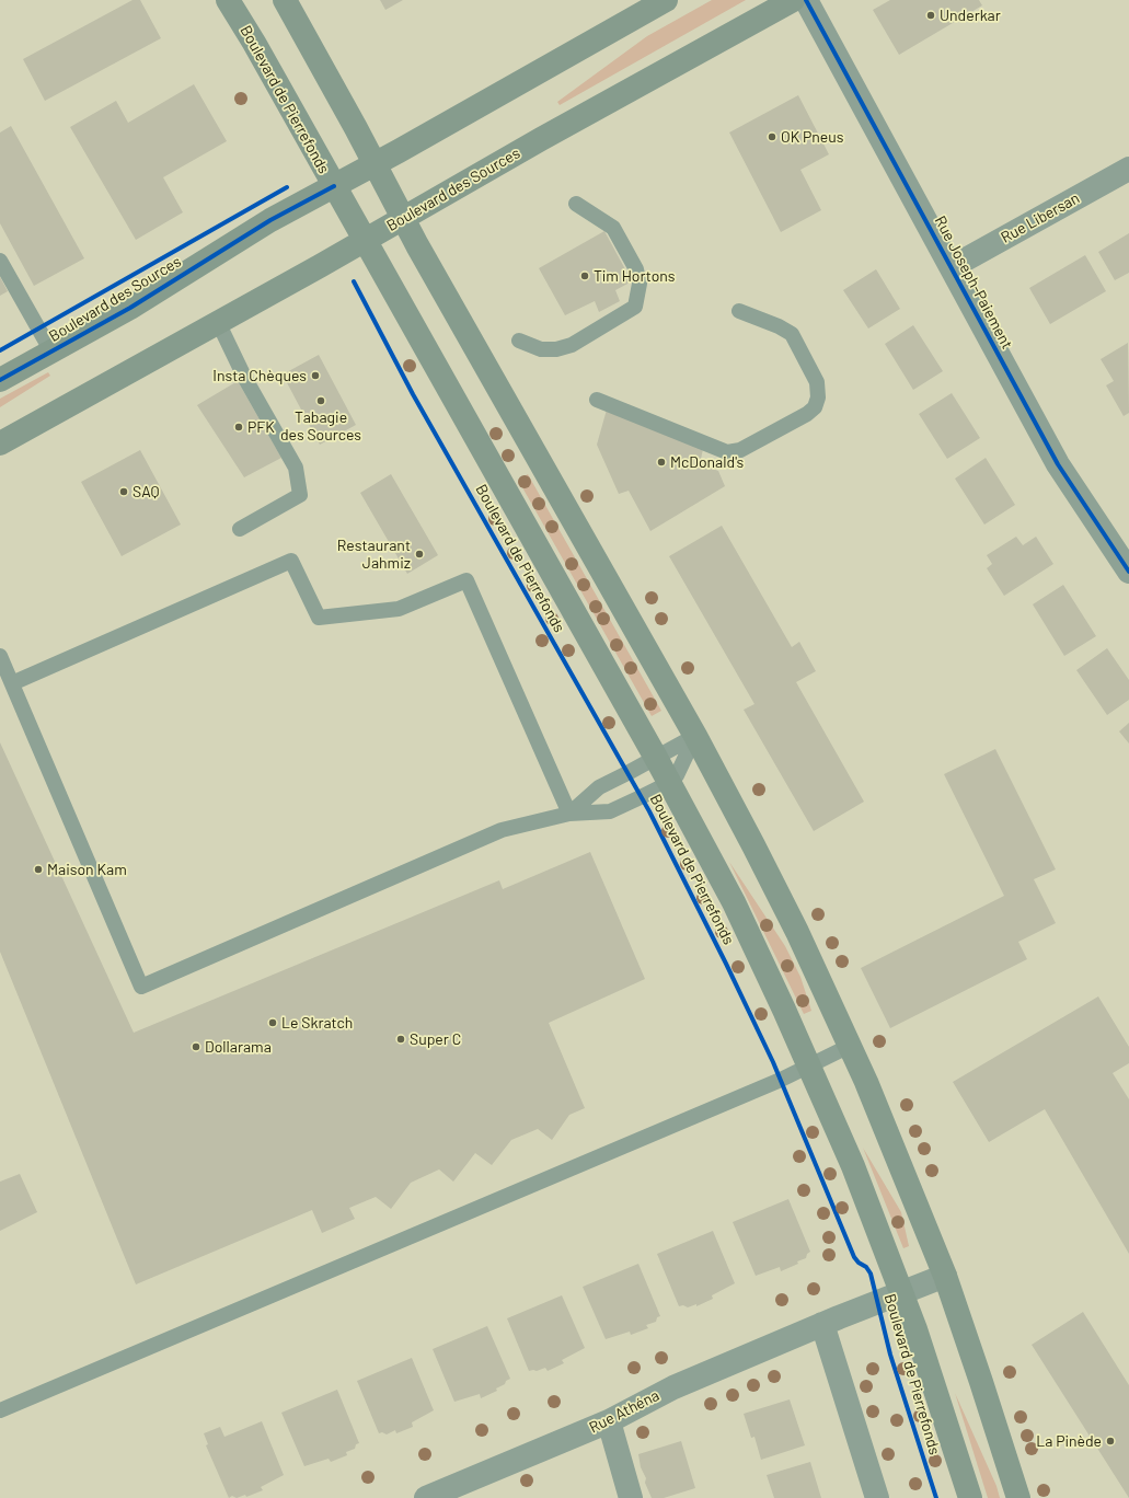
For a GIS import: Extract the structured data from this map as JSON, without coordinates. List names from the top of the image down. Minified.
{"streets":{"main road":["Boulevard de Pierrefonds","Boulevard des Sources"],"street":["Rue Libersan","Rue Joseph-Paiement","Rue Athéna"]},"crossings":[["Boulevard de Pierrefonds","Boulevard des Sources"],["Boulevard de Pierrefonds","Rue Athéna"],["Rue Libersan","Rue Joseph-Paiement"]],"places":["Underkar","OK Pneus","Tim Hortons","Insta Chèques","Tabagie des Sources","PFK","McDonald's","SAQ","Restaurant Jahmiz","Maison Kam","Le Skratch","Super C","Dollarama","La Pinède"]}
